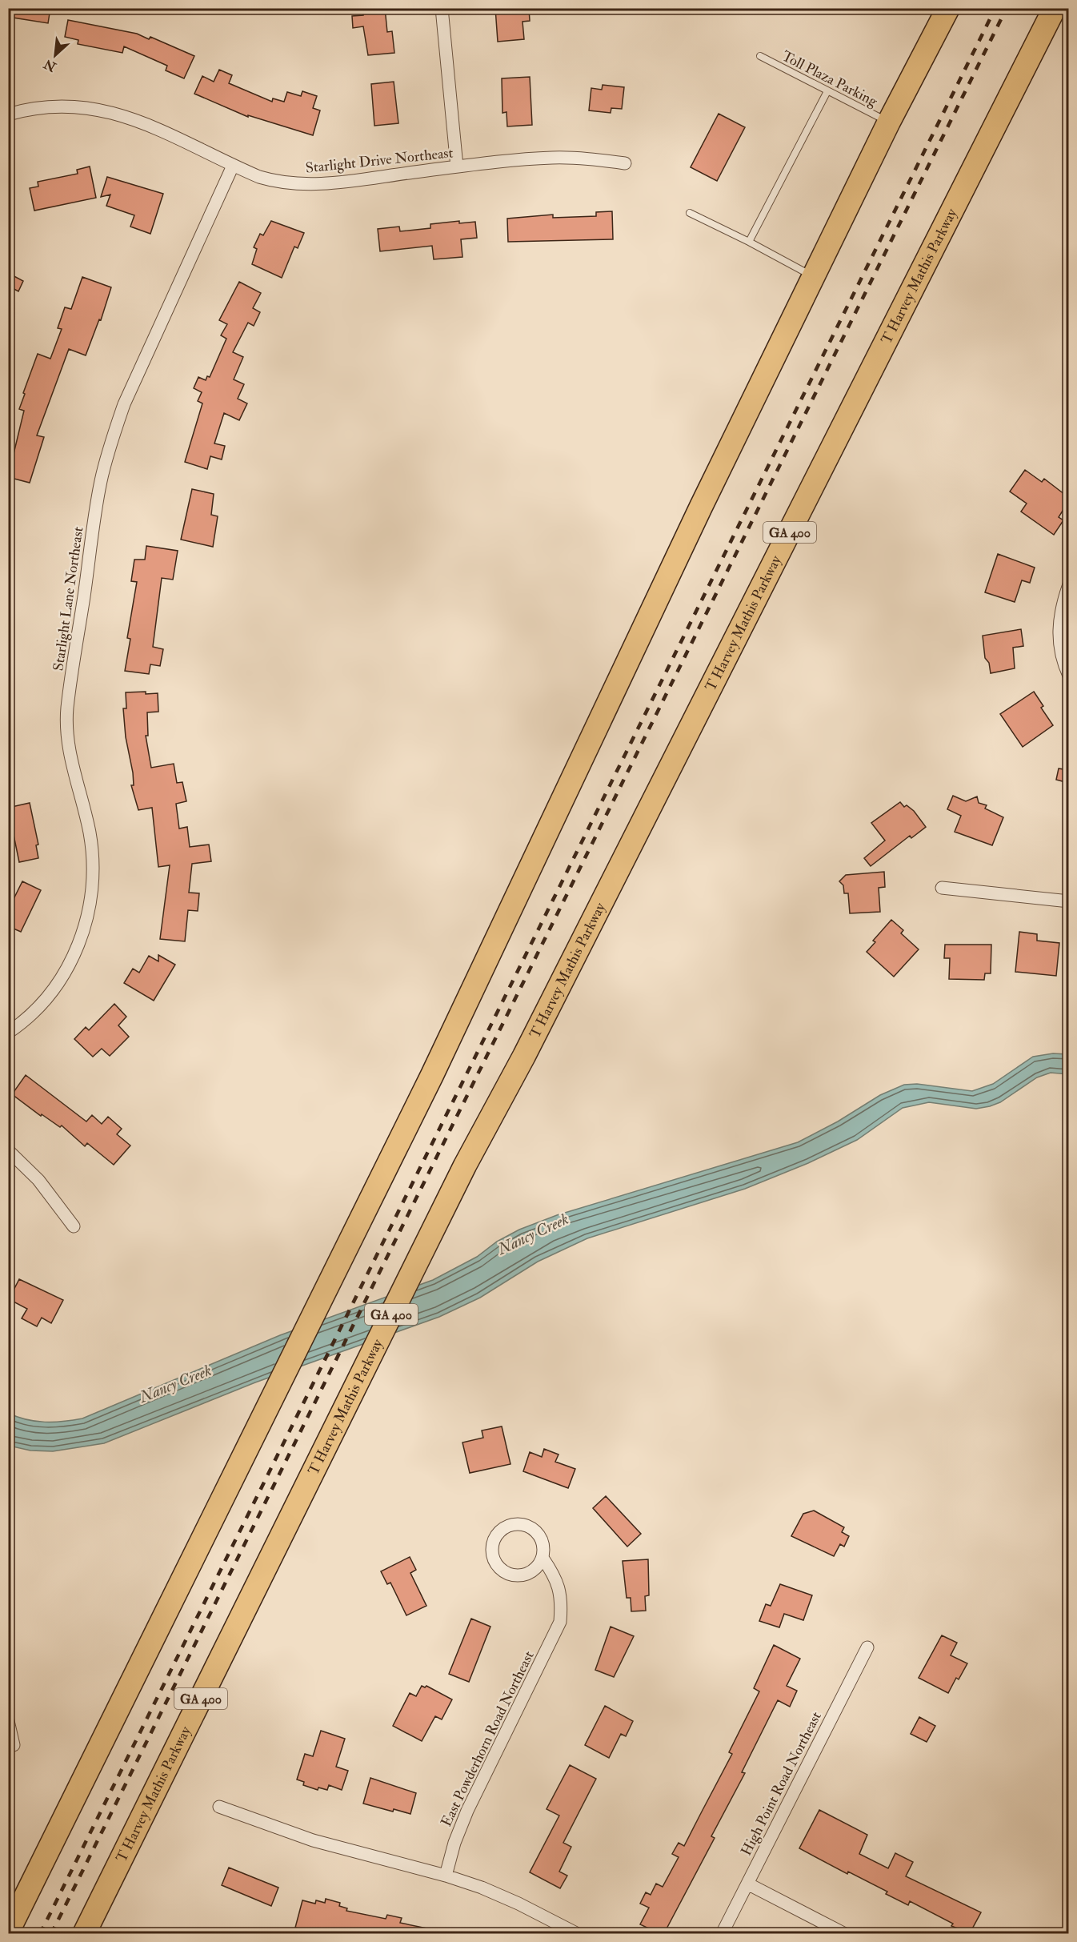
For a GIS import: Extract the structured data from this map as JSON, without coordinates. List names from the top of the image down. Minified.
{"streets":{"highway":["T Harvey Mathis Parkway","GA 400"],"street":["Starlight Drive Northeast","Starlight Lane Northeast","East Powderhorn Road Northeast","High Point Road Northeast"],"lane":["Toll Plaza Parking"]},"crossings":[["Starlight Drive Northeast","Starlight Lane Northeast"]],"water":["Nancy Creek"],"north":"bottom left"}
